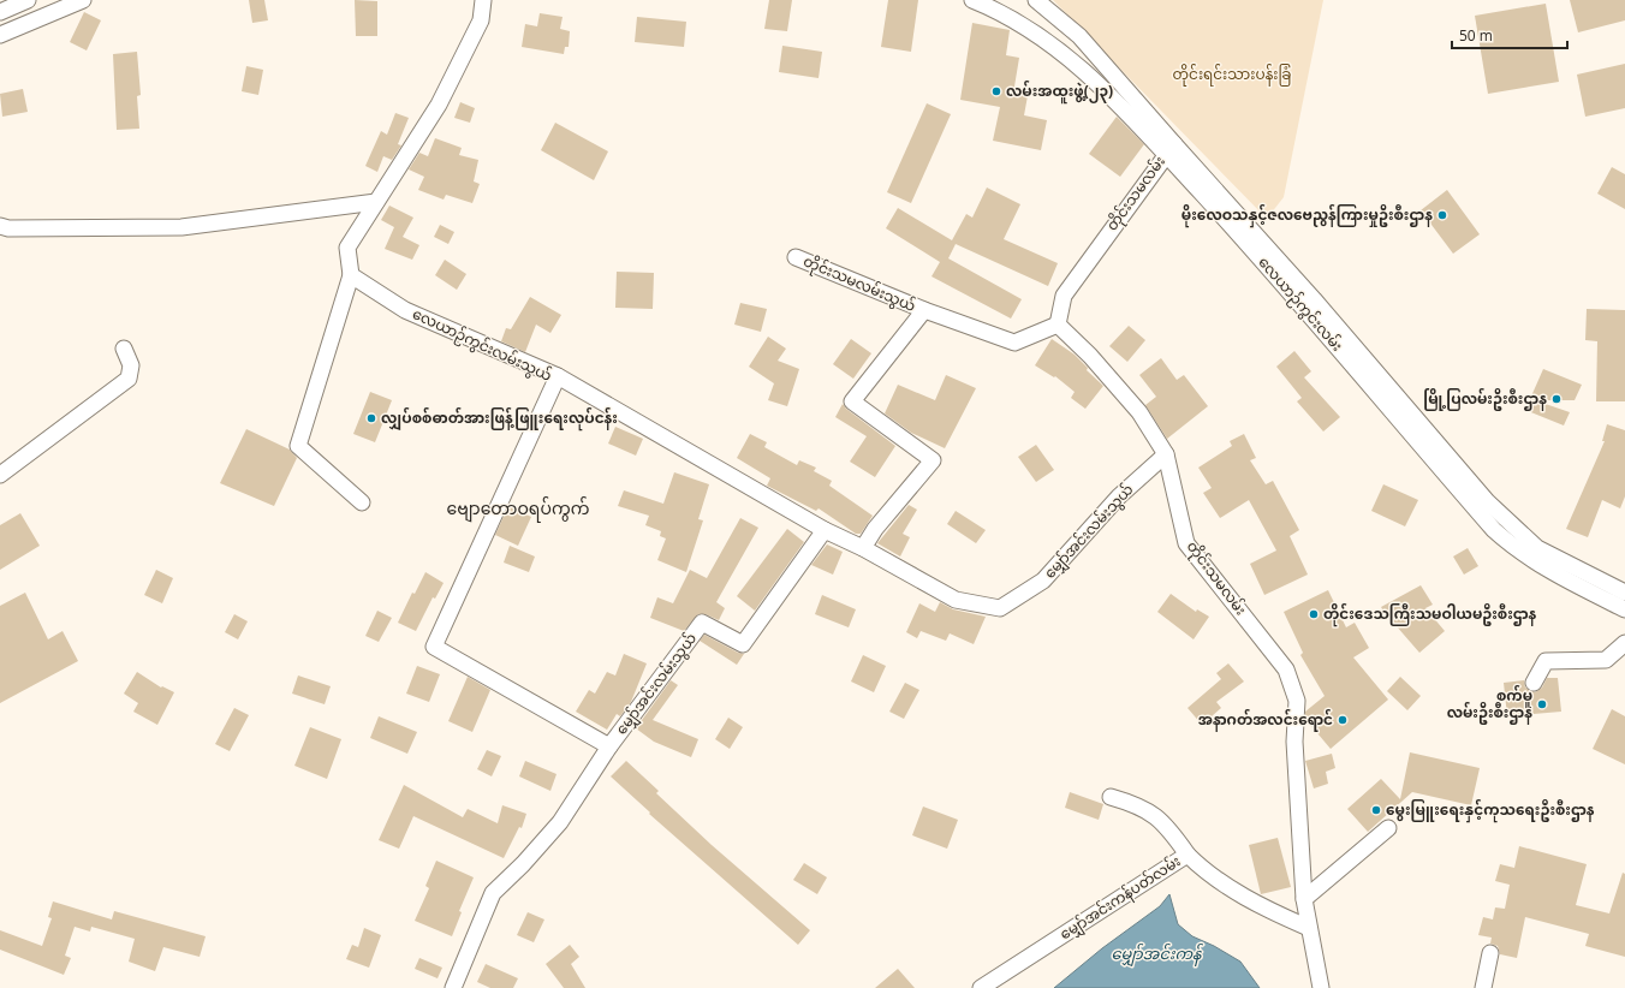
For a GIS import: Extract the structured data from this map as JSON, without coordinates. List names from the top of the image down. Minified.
{"streets":{"street":["တိုင်းသမလမ်း","တိုင်းသမလမ်းသွယ်","လေယာဉ်ကွင်းလမ်း","လေယာဉ်ကွင်းလမ်းသွယ်","မျှော်အင်းလမ်းသွယ်","မျှော်အင်းကန်ပတ်လမ်း"]},"crossings":[["တိုင်းသမလမ်း","တိုင်းသမလမ်းသွယ်"],["တိုင်းသမလမ်း","လေယာဉ်ကွင်းလမ်း"],["တိုင်းသမလမ်း","မျှော်အင်းလမ်းသွယ်"],["တိုင်းသမလမ်း","မျှော်အင်းကန်ပတ်လမ်း"],["တိုင်းသမလမ်းသွယ်","မျှော်အင်းလမ်းသွယ်"],["လေယာဉ်ကွင်းလမ်းသွယ်","မျှော်အင်းလမ်းသွယ်"]],"districts":["ဗျောတောဝရပ်ကွက်"],"water":["မျှော်အင်းကန်"],"parks":["တိုင်းရင်းသားပန်းခြံ"],"places":["လမ်းအထူးဖွဲ့(၂၃)","မိုးလေဝသနှင့်ဇလဗေညွန်ကြားမှုဦးစီးဌာန","မြို့ပြလမ်းဦးစီးဌာန","လျှပ်စစ်ဓာတ်အားဖြန့်ဖြူးရေးလုပ်ငန်း","တိုင်းဒေသကြီးသမဝါယမဦးစီးဌာန","စက်မူ လမ်းဦးစီးဌာန","အနာဂတ်အလင်းရောင်","မွေးမြူးရေးနှင့်ကုသရေးဦးစီးဌာန"],"scale_bar":"50 m"}
